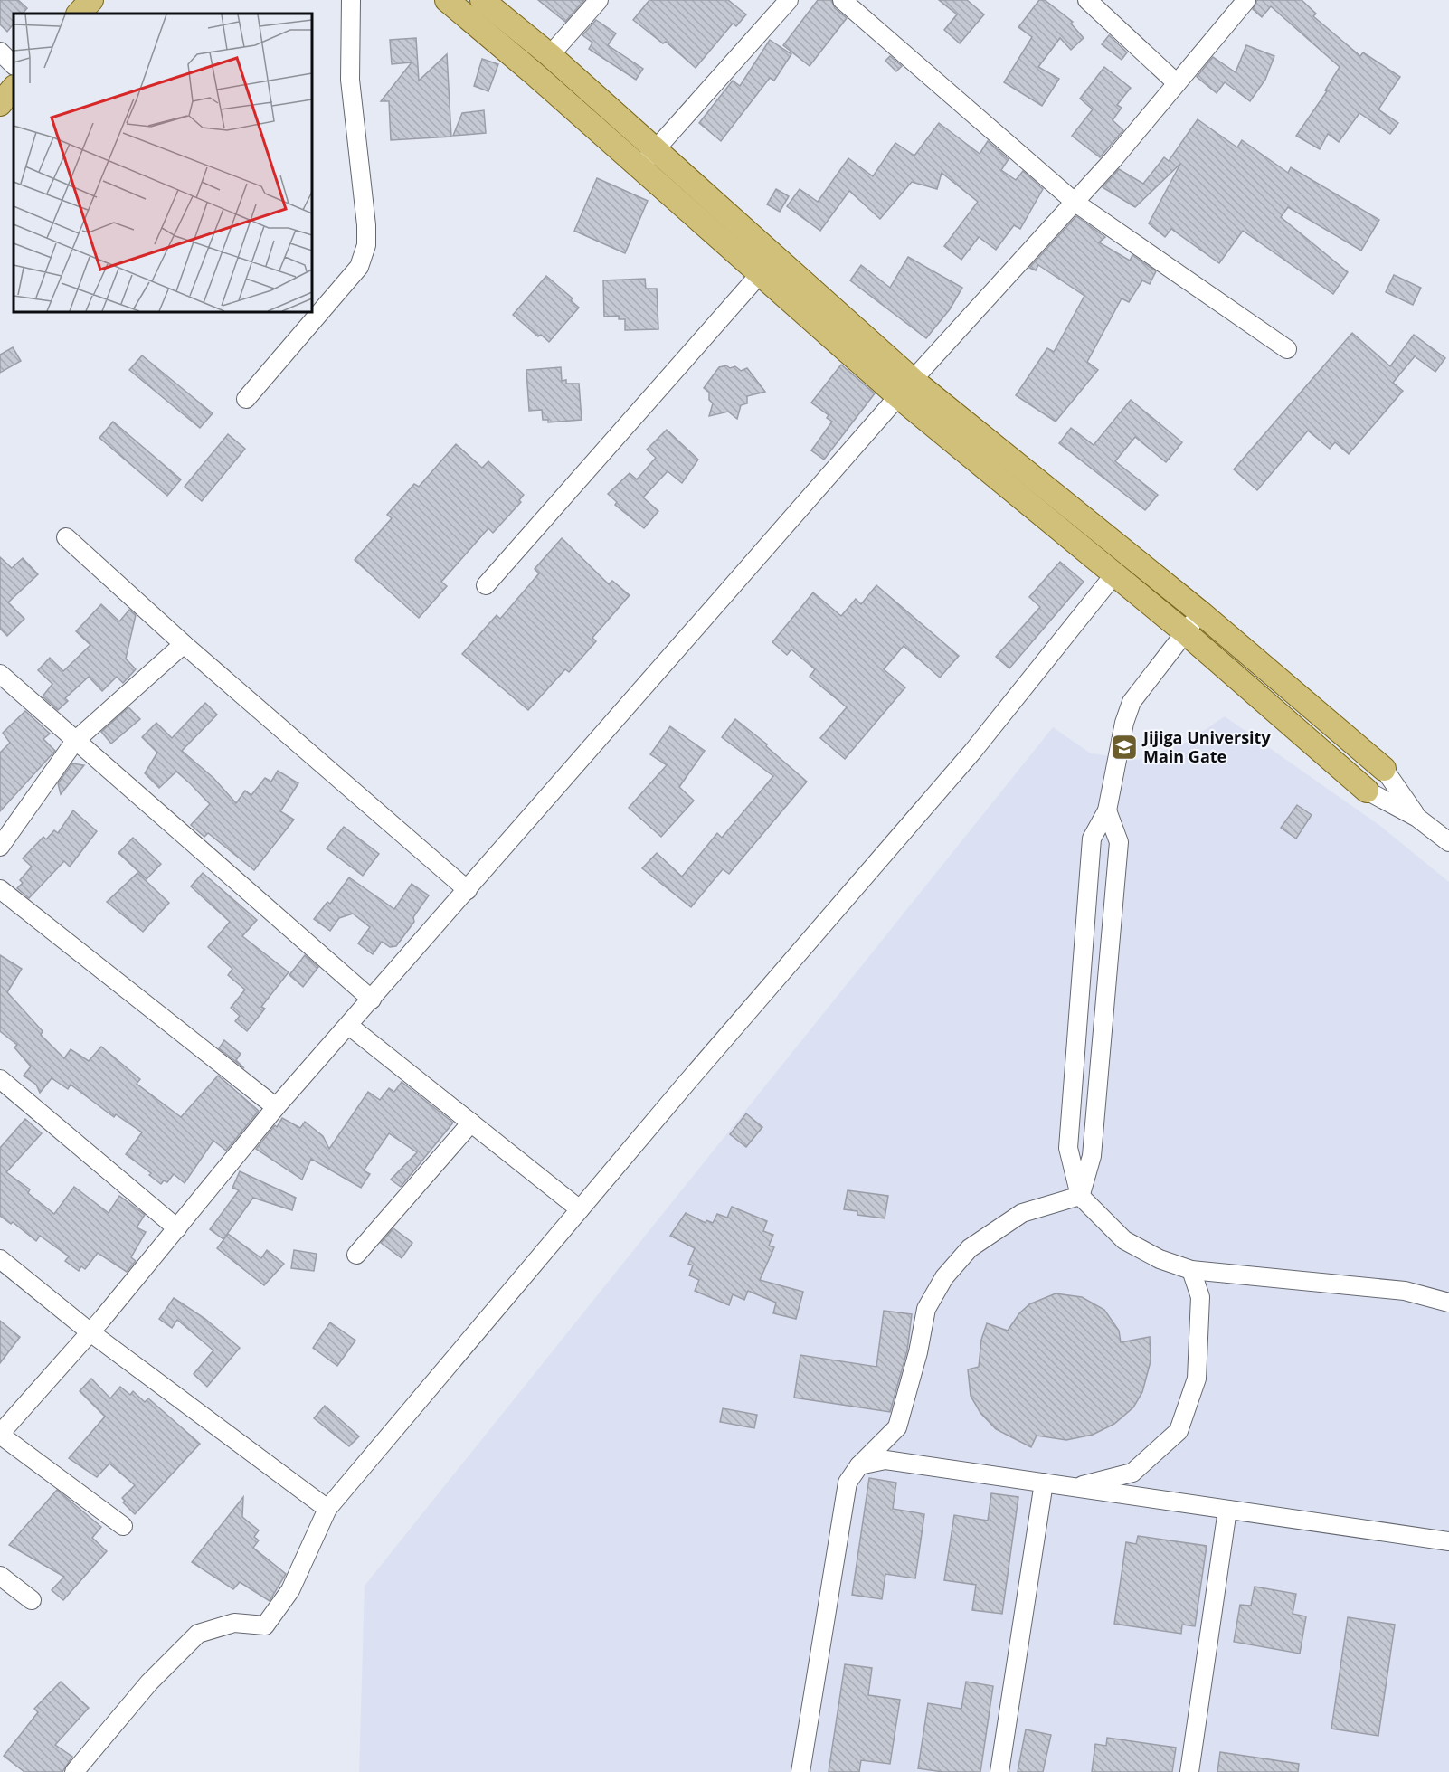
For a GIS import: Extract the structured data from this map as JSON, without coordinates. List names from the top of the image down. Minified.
{"places":{"school or university":["Jijiga University Main Gate"]}}
